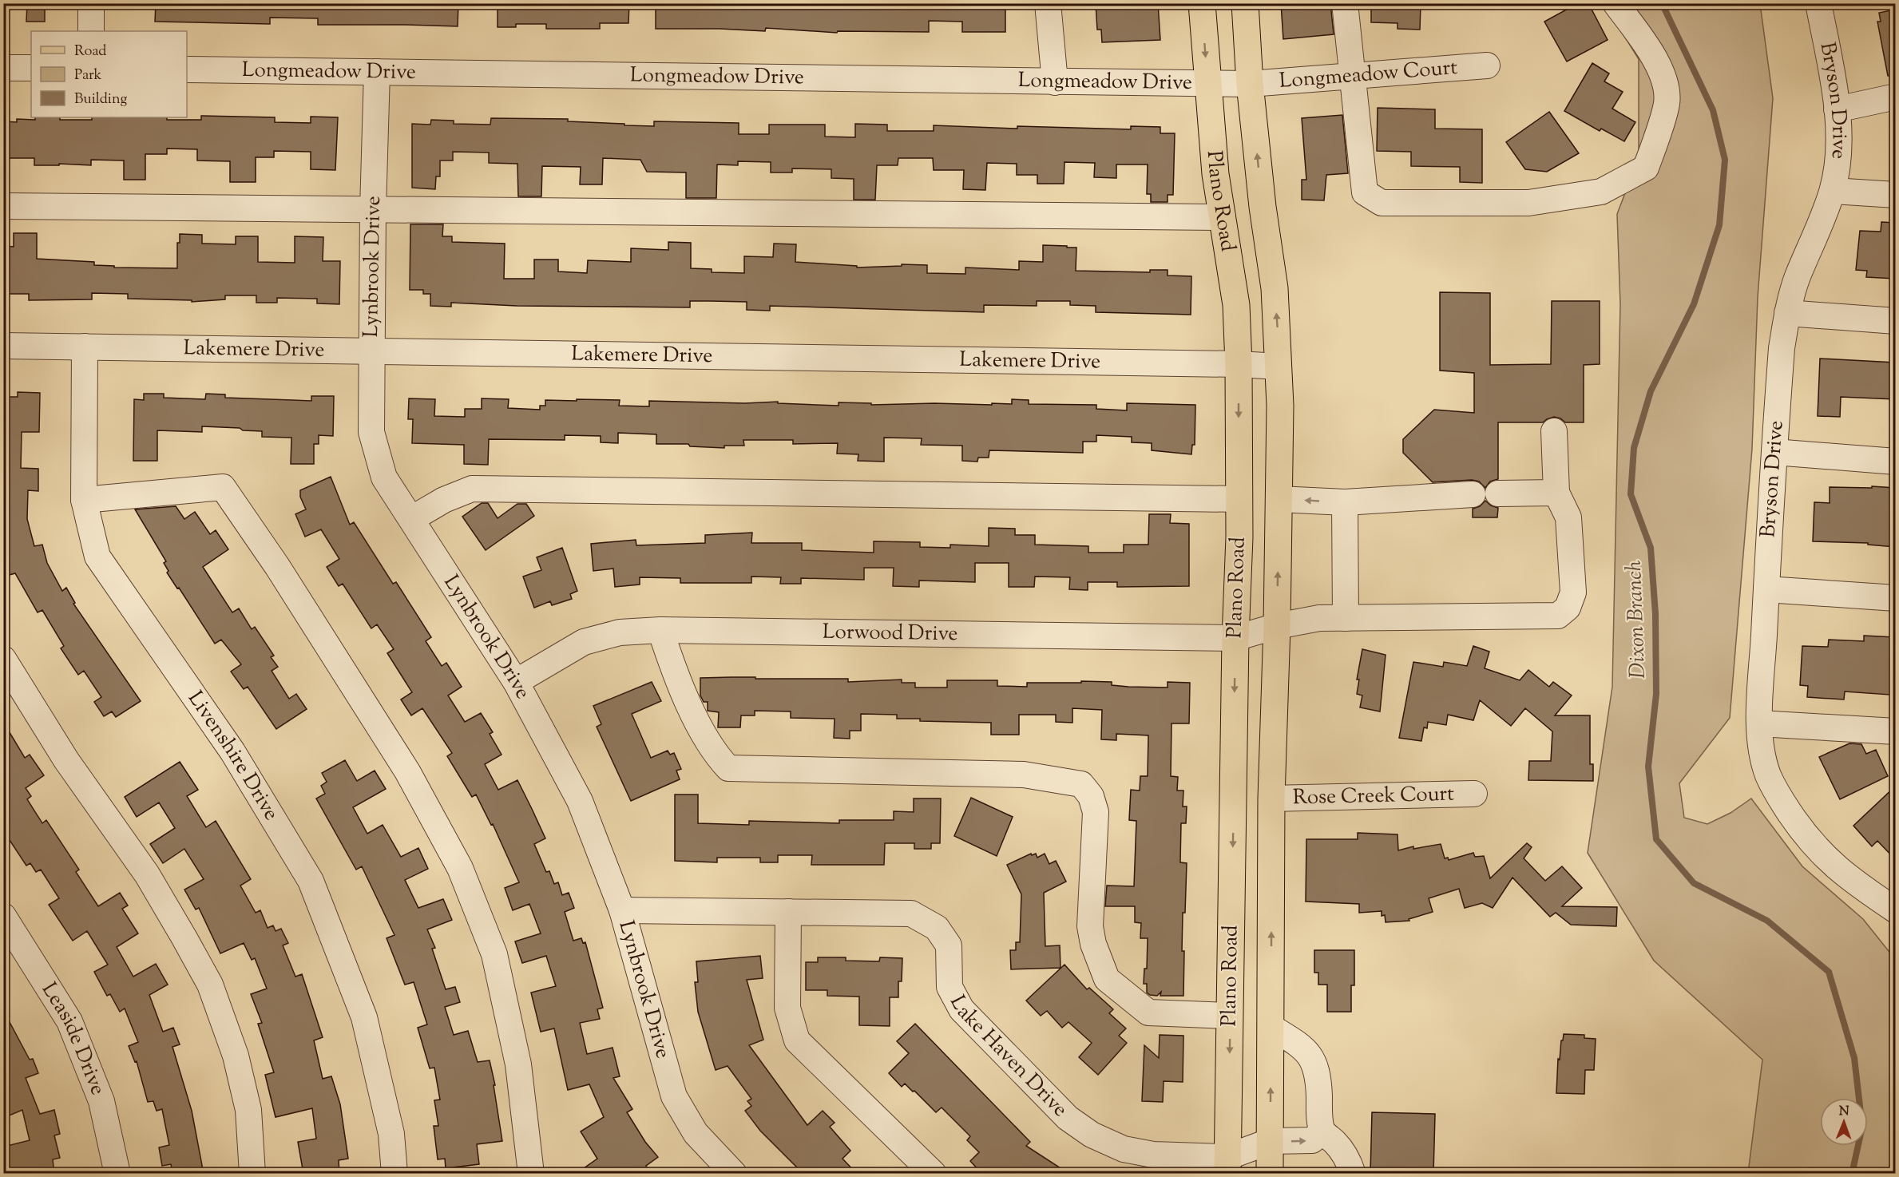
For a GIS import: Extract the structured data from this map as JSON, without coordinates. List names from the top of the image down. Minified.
{"streets":{"main road":["Plano Road"],"street":["Longmeadow Drive","Longmeadow Court","Bryson Drive","Lynbrook Drive","Lakemere Drive","Lorwood Drive","Livenshire Drive","Rose Creek Court","Leaside Drive","Lake Haven Drive"]},"crossings":[["Longmeadow Drive","Longmeadow Court"],["Longmeadow Drive","Plano Road"],["Longmeadow Drive","Lynbrook Drive"],["Longmeadow Court","Plano Road"],["Plano Road","Lakemere Drive"],["Plano Road","Lorwood Drive"],["Plano Road","Rose Creek Court"],["Plano Road","Lake Haven Drive"],["Lynbrook Drive","Lakemere Drive"],["Lynbrook Drive","Lorwood Drive"],["Lynbrook Drive","Lake Haven Drive"],["Lakemere Drive","Livenshire Drive"]],"water":["Dixon Branch"],"legend":["Road","Park","Building"],"north":"top"}
